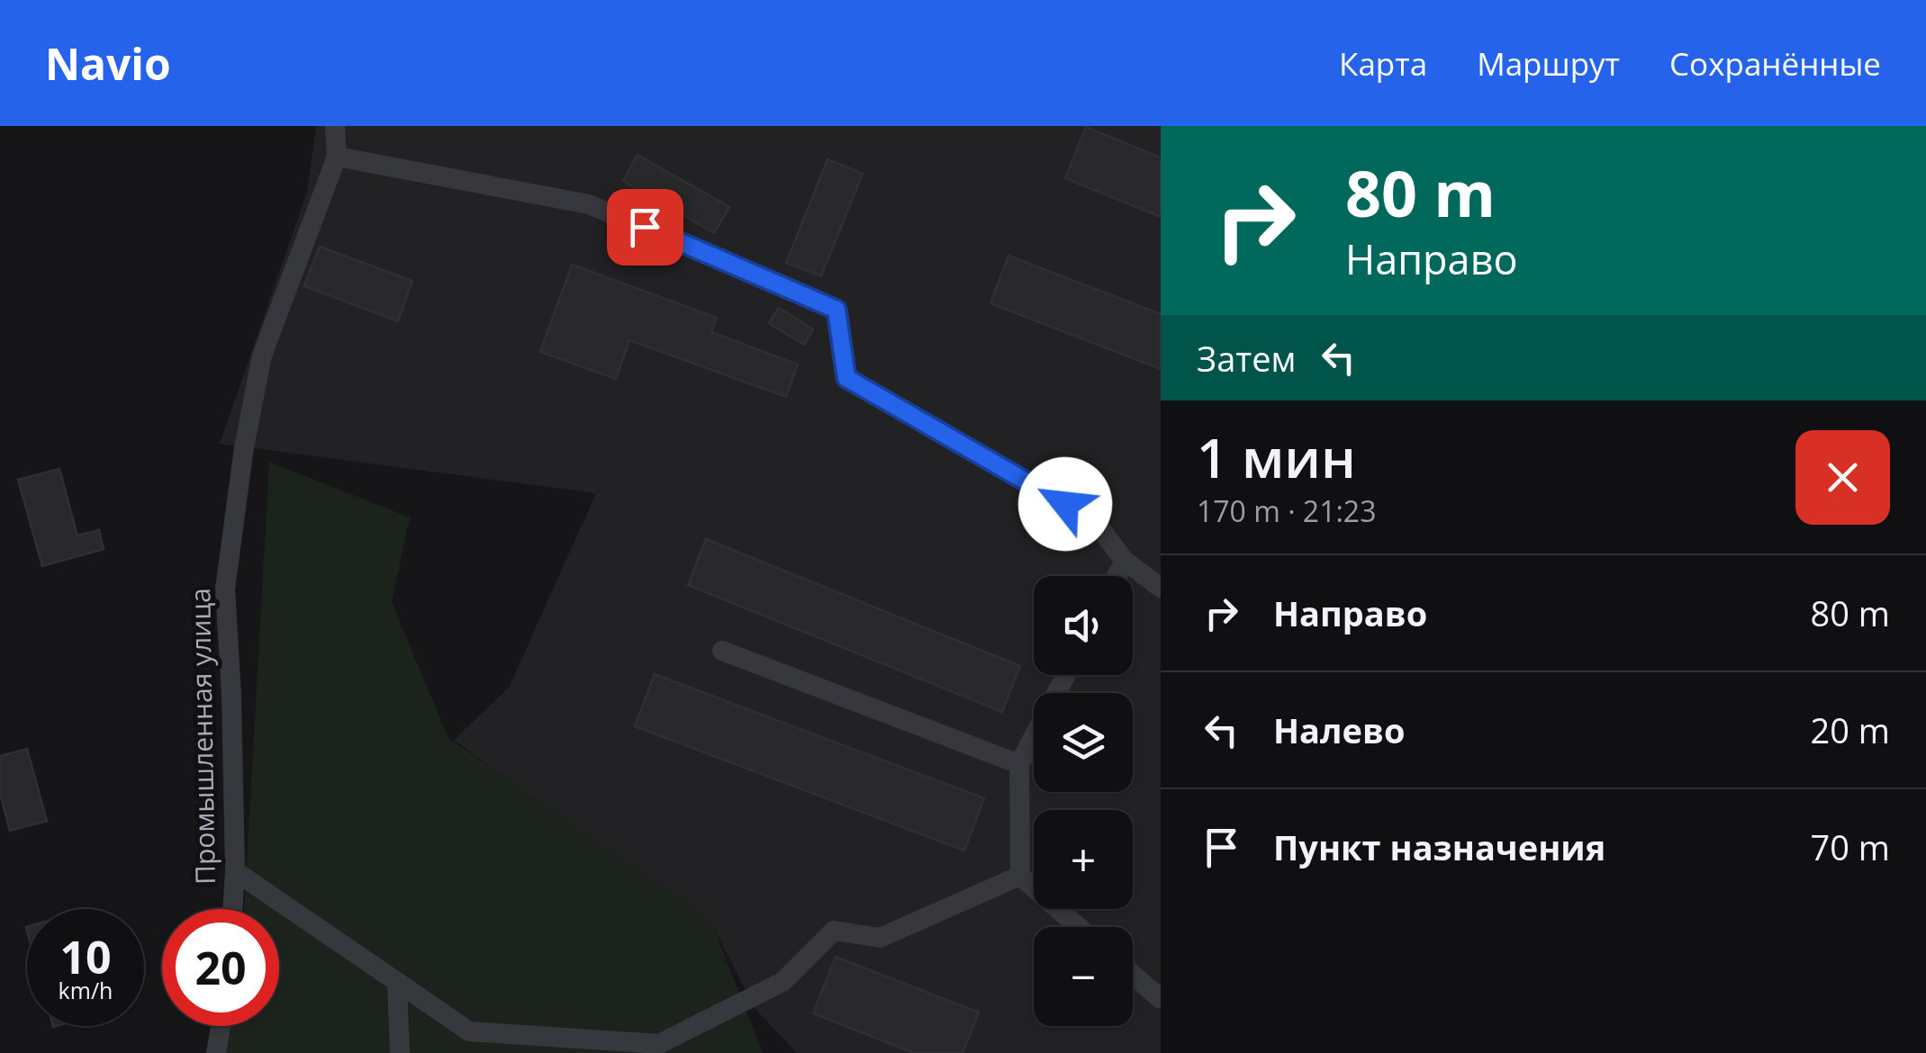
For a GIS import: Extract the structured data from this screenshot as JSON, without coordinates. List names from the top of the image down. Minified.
{"streets":{"street":["Промышленная улица"]},"page":{"header":"Navio","nav":["Карта","Маршрут","Сохранённые"],"turn":["80 m","Направо"],"then":"Затем","heading":["1 мин","170 m · 21:23"],"list":[{"name":"Направо","value":"80 m"},{"name":"Налево","value":"20 m"},{"name":"Пункт назначения","value":"70 m"}],"map_buttons":["+","−"],"speed":"10 km/h","limit":"20"}}
